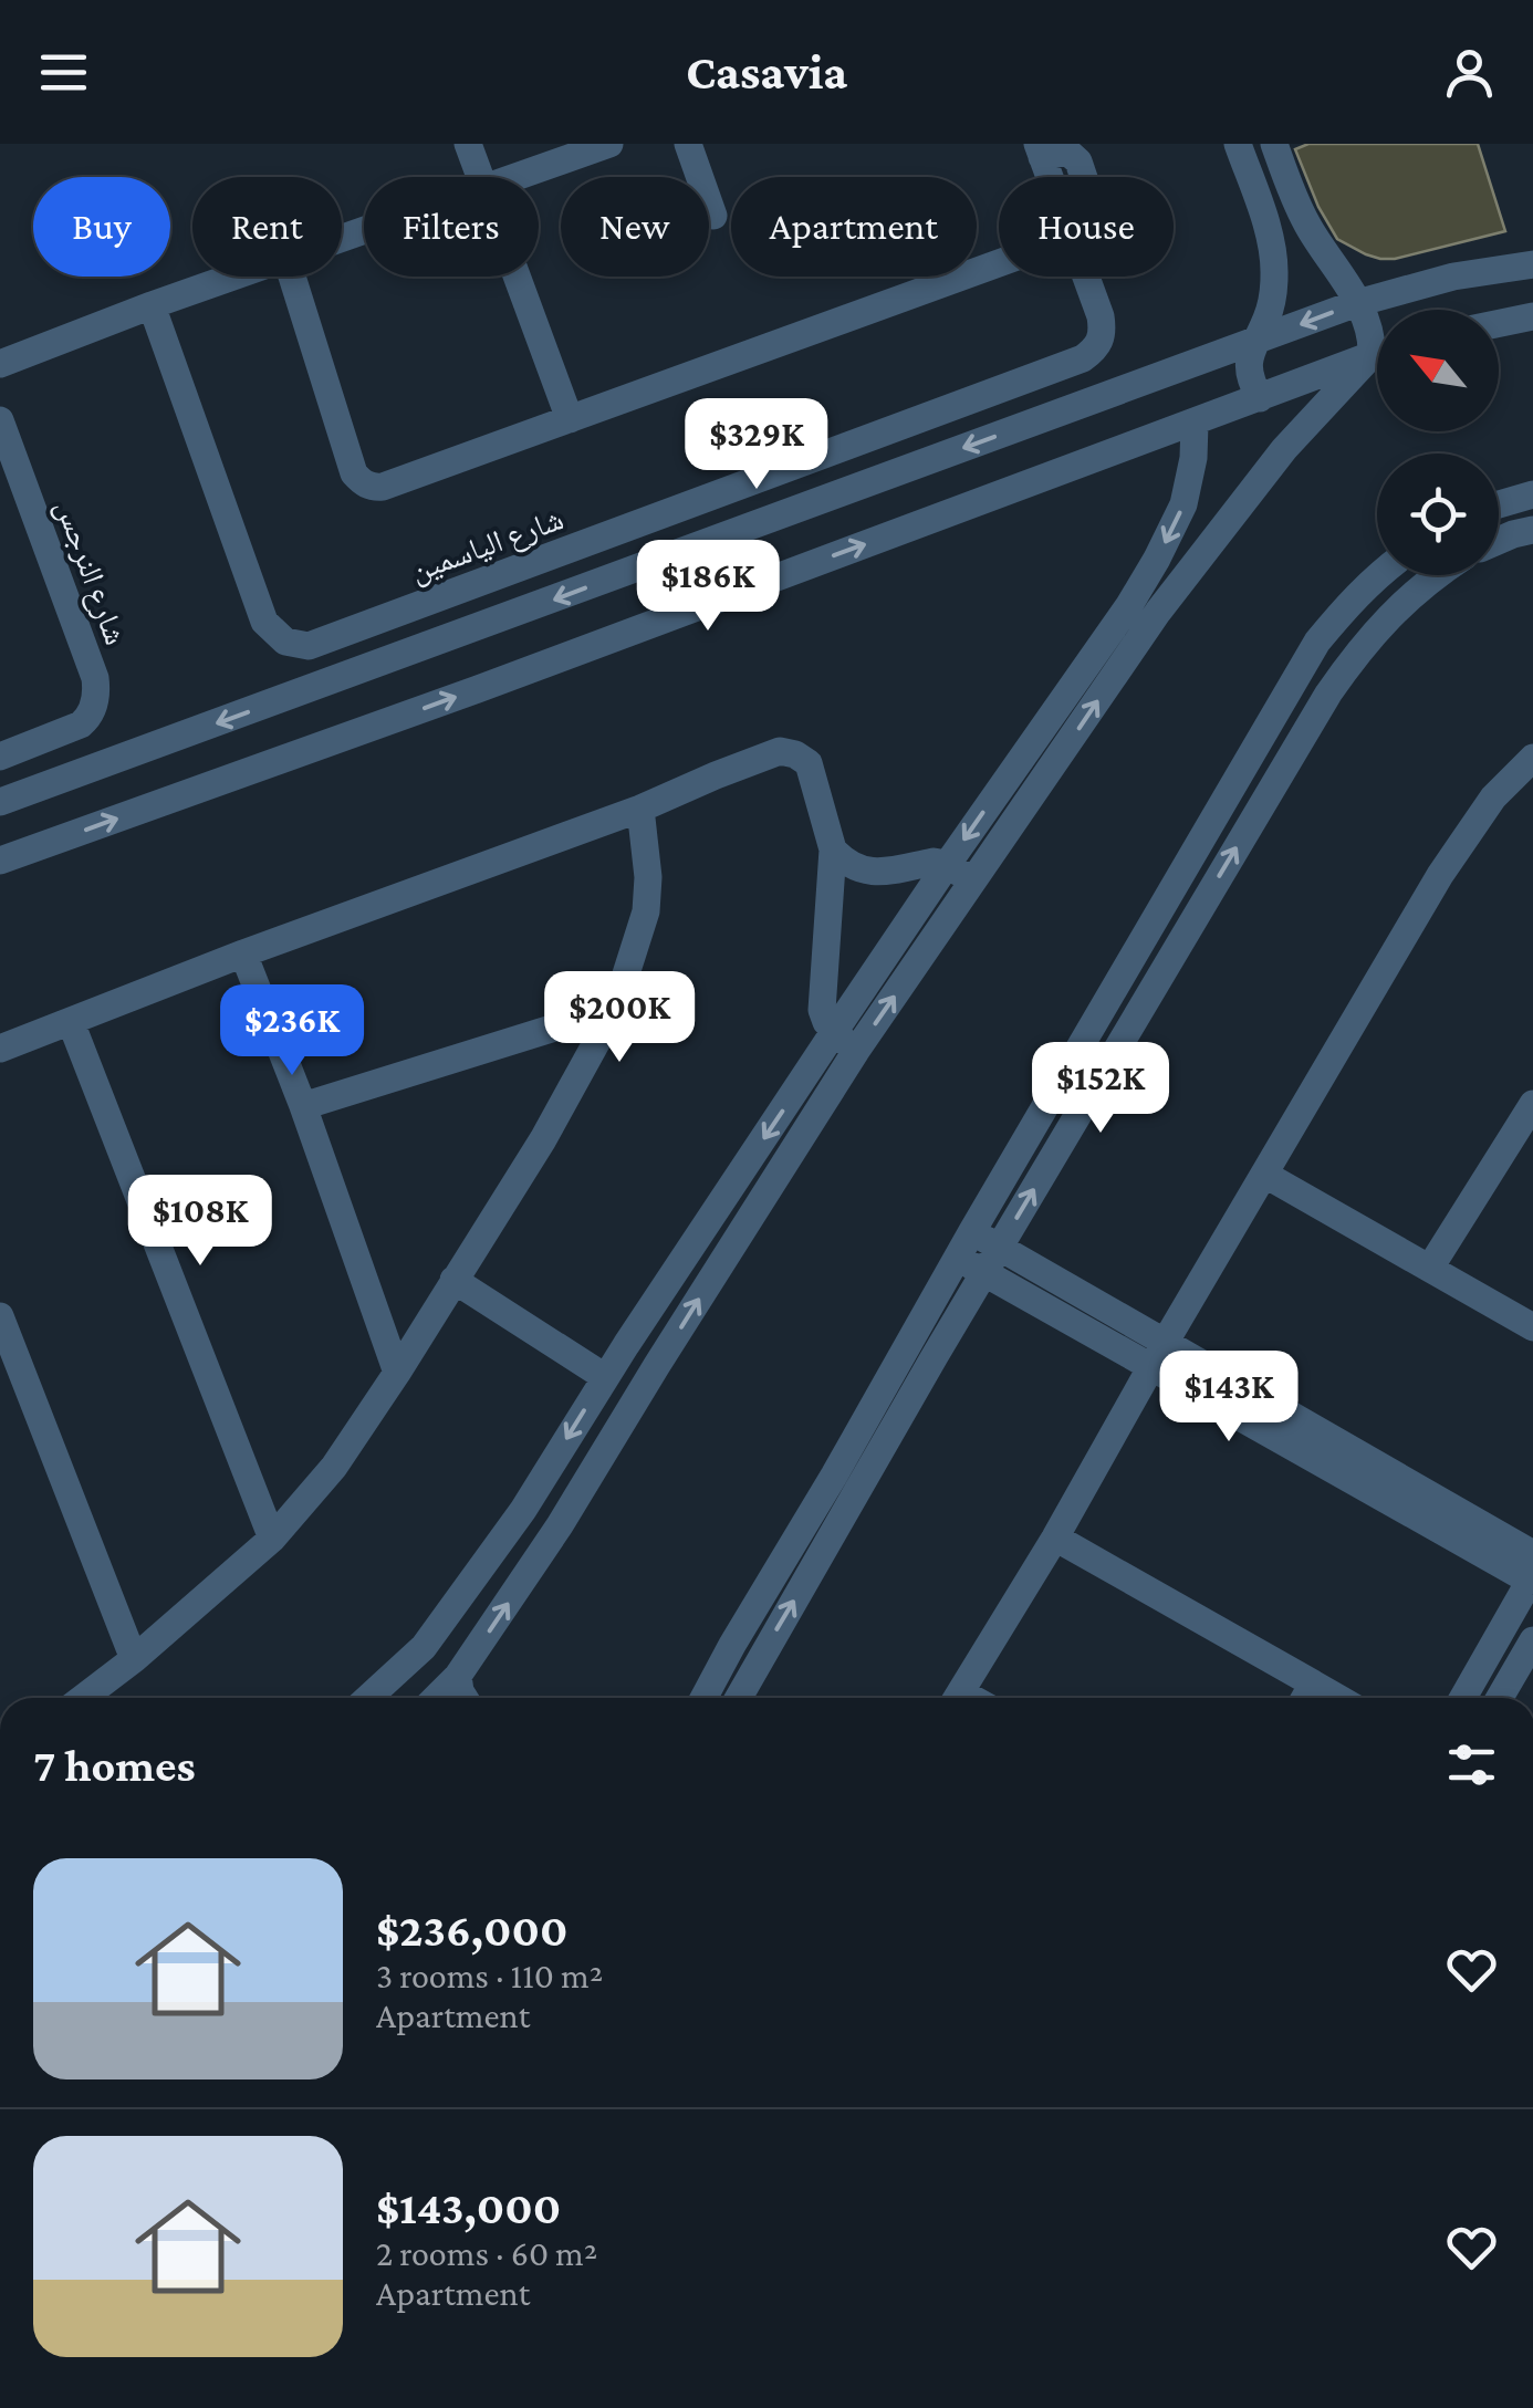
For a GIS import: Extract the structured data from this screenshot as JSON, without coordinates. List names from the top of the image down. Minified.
{"streets":{"street":["شارع الياسمين","شارع النرجس"]},"north":"top left","page":{"header":"Casavia","chip":["Buy","Rent","Filters","New","Apartment","House"],"price":["$329K","$186K","$200K","$236K","$152K","$108K","$143K"],"heading":"7 homes","list":[{"name":"$236,000","note":"3 rooms · 110 m² · Apartment"},{"name":"$143,000","note":"2 rooms · 60 m² · Apartment"}]}}
